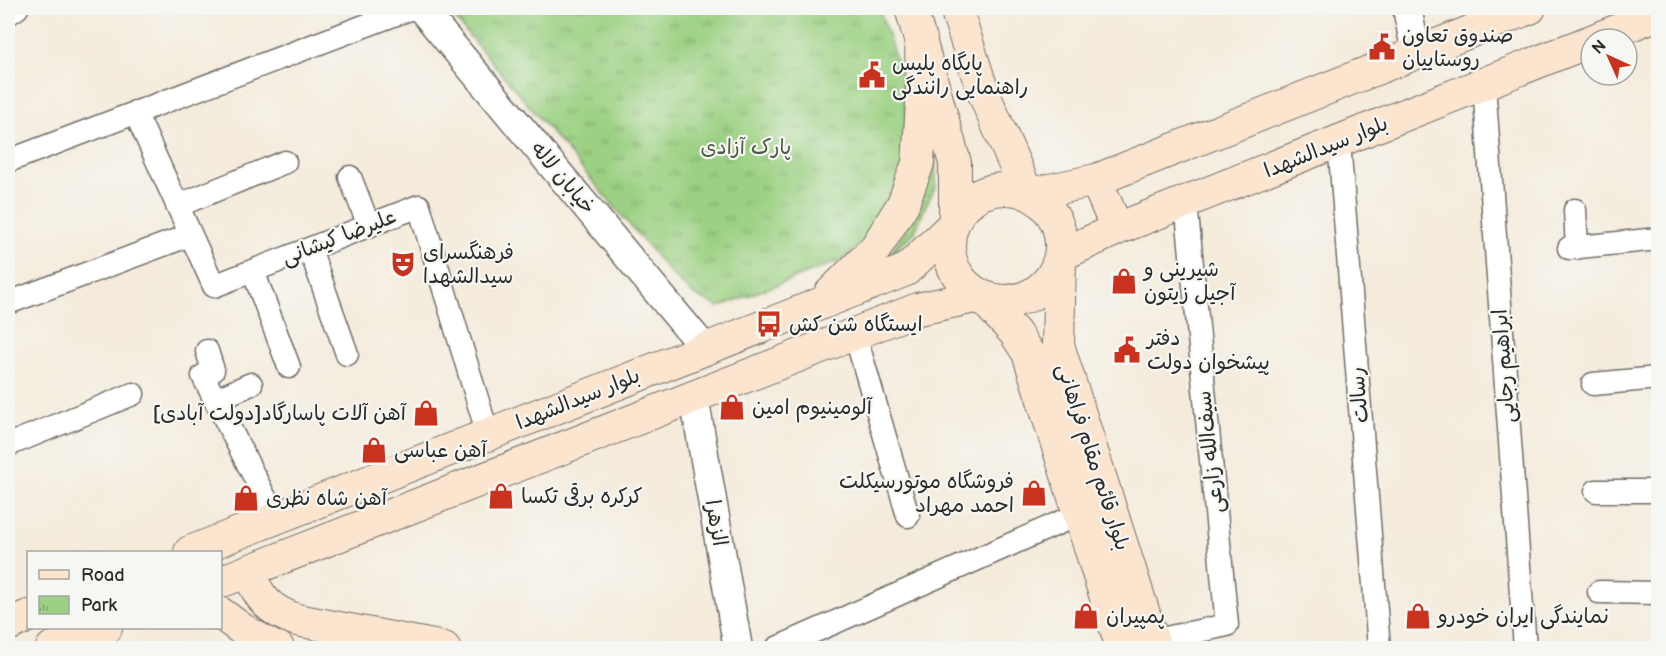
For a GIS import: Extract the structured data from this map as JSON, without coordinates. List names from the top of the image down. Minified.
{"streets":{"main road":["بلوار سیدالشهدا","بلوار قائم مقام فراهانی"],"street":["خیابان لاله","علیرضا کیشانی","ابراهیم رجایی","رسالت","سیف‌الله زارعی","الزهرا"]},"crossings":[["بلوار سیدالشهدا","خیابان لاله"],["بلوار سیدالشهدا","علیرضا کیشانی"],["بلوار سیدالشهدا","ابراهیم رجایی"],["بلوار سیدالشهدا","رسالت"],["بلوار سیدالشهدا","سیف‌الله زارعی"],["بلوار سیدالشهدا","بلوار قائم مقام فراهانی"],["بلوار سیدالشهدا","الزهرا"],["سیف‌الله زارعی","بلوار قائم مقام فراهانی"]],"parks":["پارک آزادی"],"places":{"public building":["صندوق تعاون روستاییان","پایگاه پلیس راهنمایی رانندگی","دفتر پیشخوان دولت"],"theatre":["فرهنگسرای سیدالشهدا"],"shop":["شیرینی و آجیل زیتون","آلومینیوم امین","آهن آلات پاسارگاد[دولت آبادی]","آهن عباسی","فروشگاه موتورسیکلت احمد مهراد","کرکره برقی تکسا","آهن شاه نظری","پمپیران","نمایندگی ایران خودرو"],"bus stop":["ایستگاه شن کش"]},"legend":["Road","Park"],"north":"top left"}
